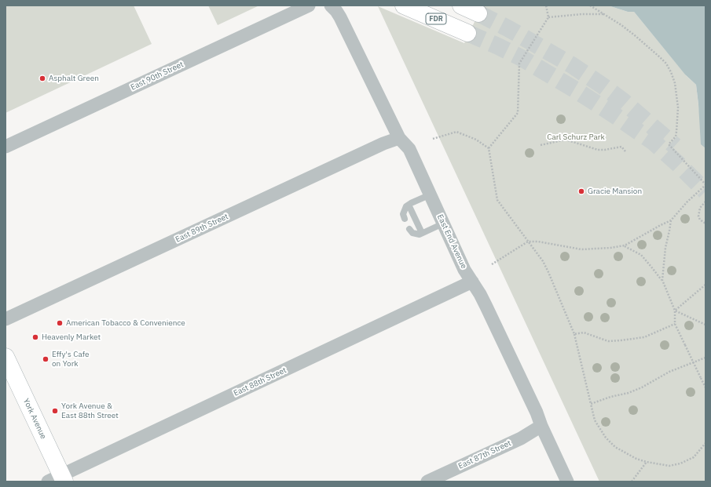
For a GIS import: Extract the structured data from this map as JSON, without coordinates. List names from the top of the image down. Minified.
{"streets":{"main road":["FDR","York Avenue"],"street":["East 90th Street","East 89th Street","East End Avenue","East 88th Street","East 87th Street"]},"crossings":[["East 89th Street","East End Avenue"],["East End Avenue","East 88th Street"],["East End Avenue","East 87th Street"],["East 88th Street","York Avenue"]],"parks":["Carl Schurz Park"],"places":["Asphalt Green","Gracie Mansion","American Tobacco & Convenience","Heavenly Market","Effy's Cafe on York","York Avenue & East 88th Street"]}
